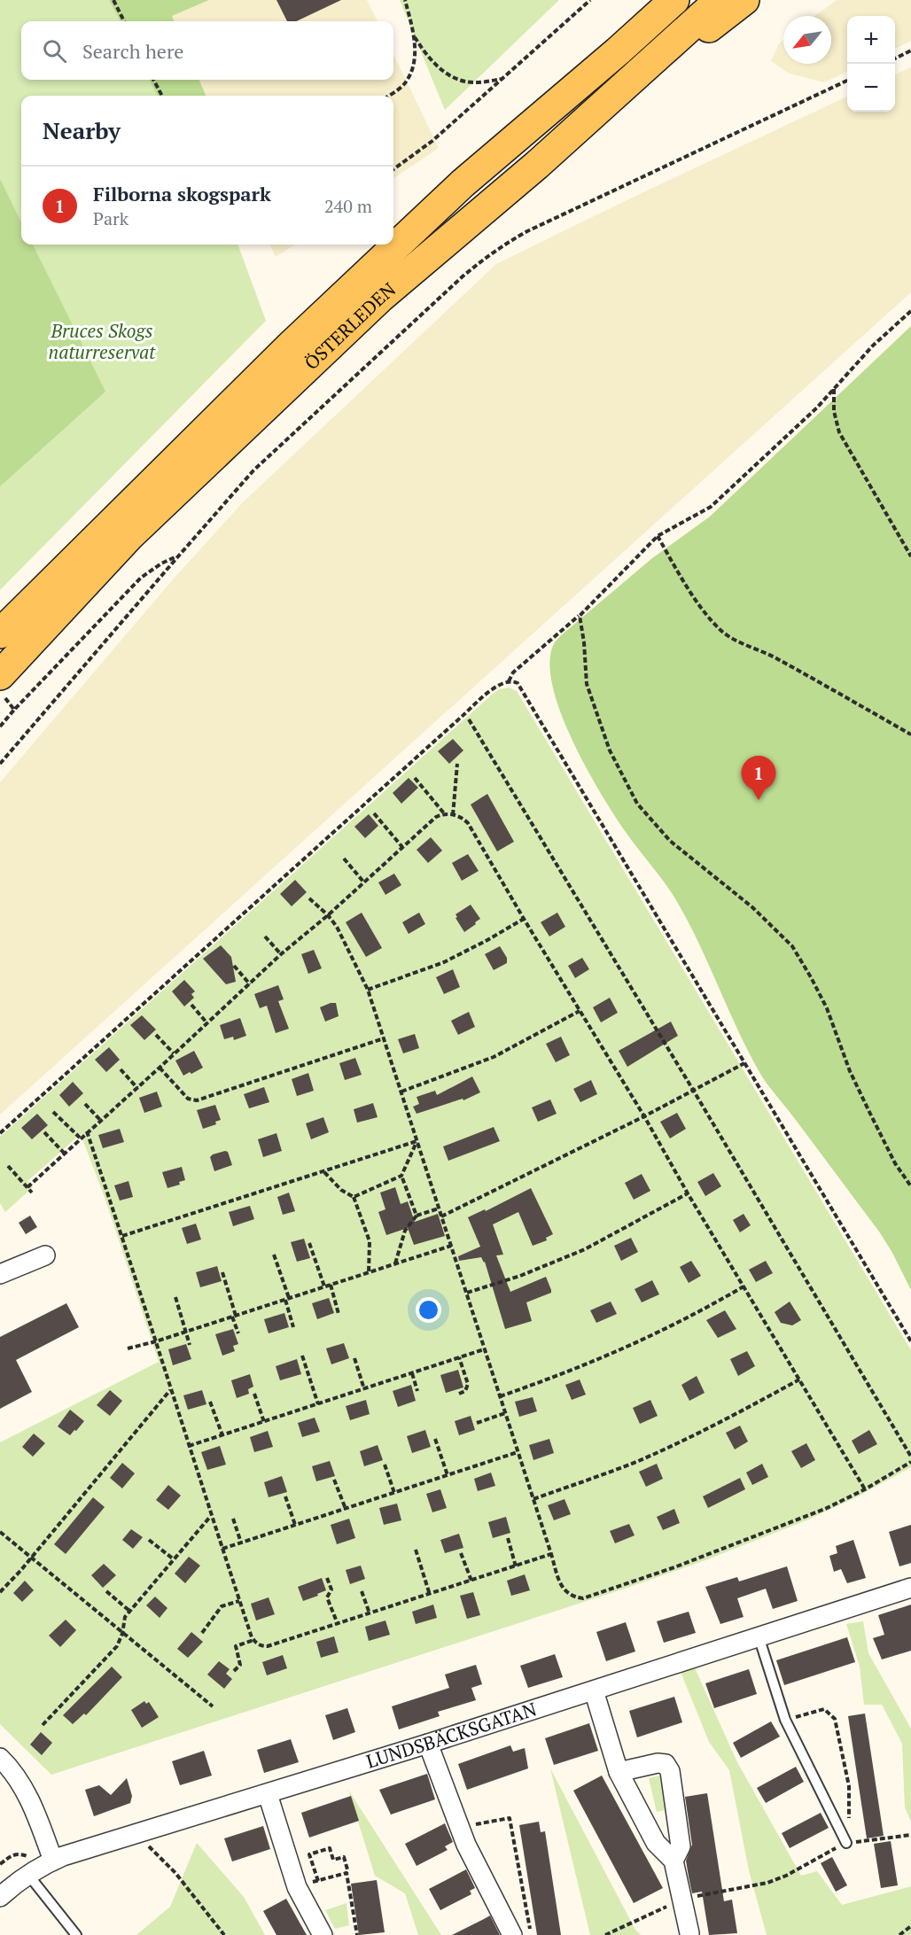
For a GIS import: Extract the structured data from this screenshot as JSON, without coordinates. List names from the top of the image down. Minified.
{"streets":{"main road":["ÖSTERLEDEN"],"street":["LUNDSBÄCKSGATAN"]},"parks":["Bruces Skogs naturreservat"],"north":"bottom left","page":{"map_buttons":["+","−"],"search":"Search here","heading":"Nearby","list":[{"mark":"1","name":"Filborna skogspark","note":"Park","value":"240 m"}],"pins":"1"}}
